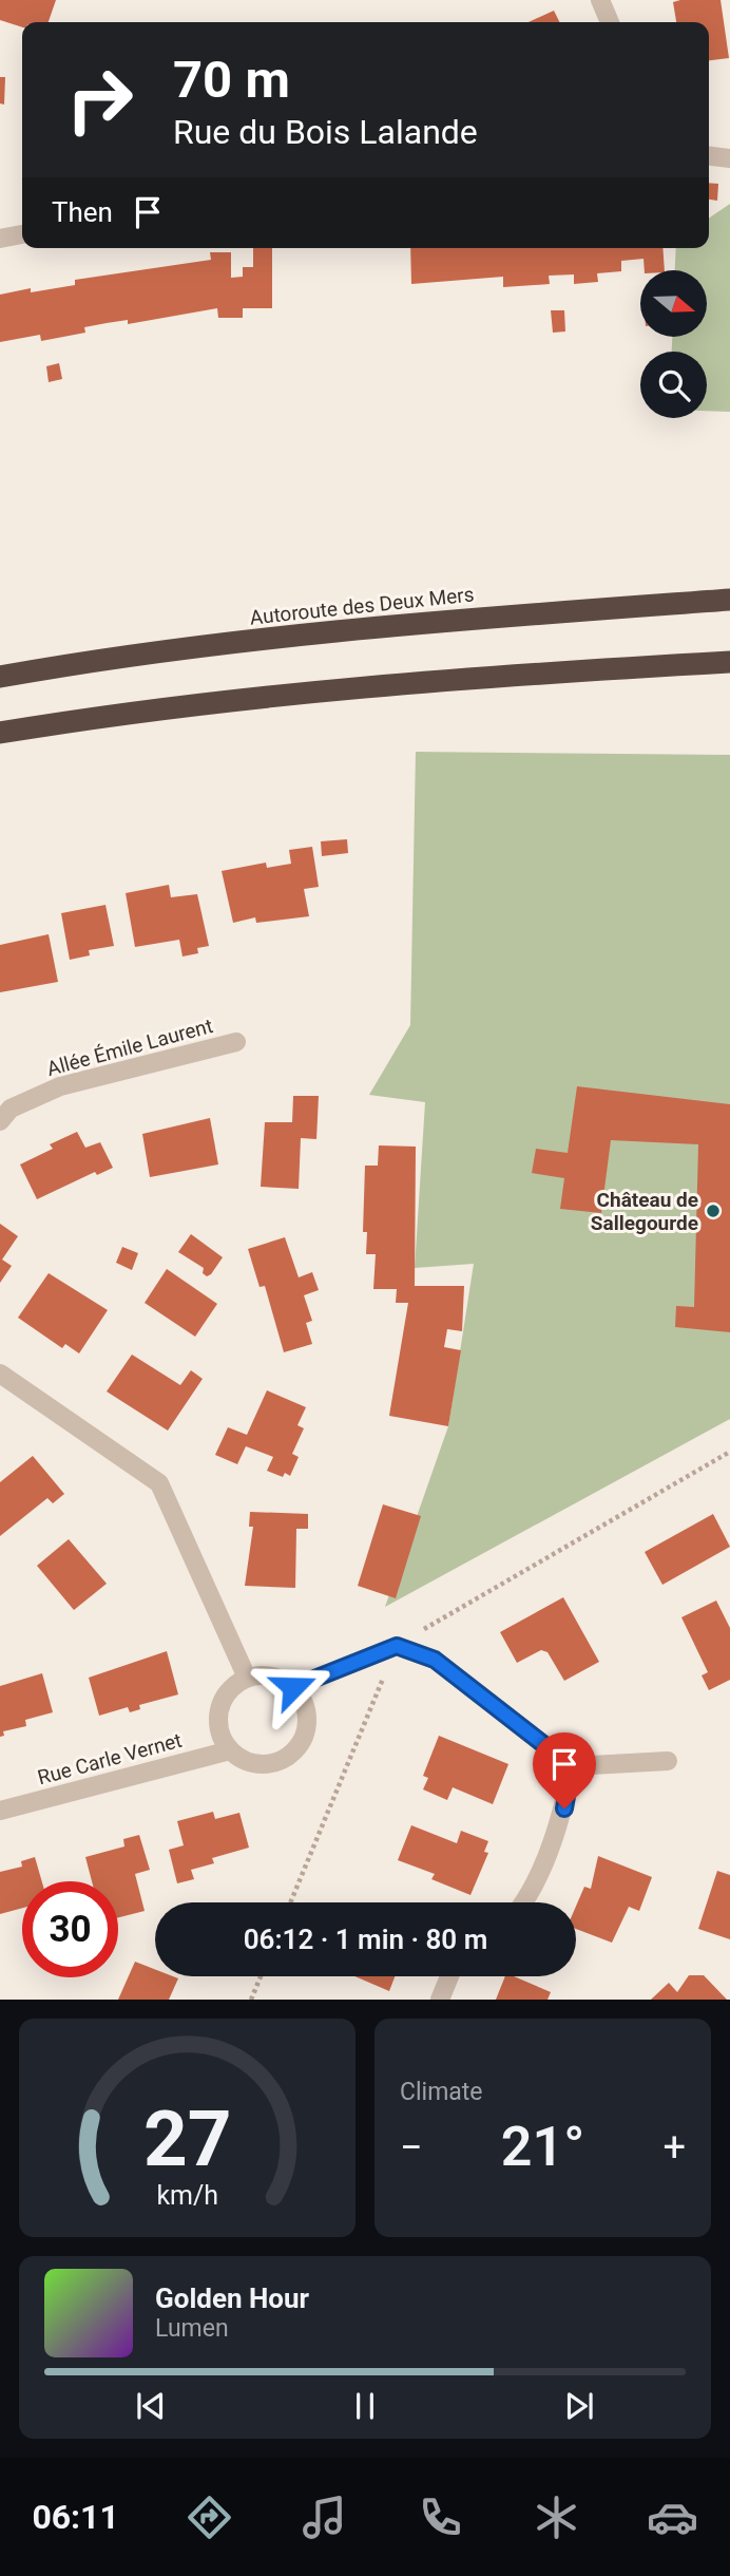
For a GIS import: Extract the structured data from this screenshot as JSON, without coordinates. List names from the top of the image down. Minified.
{"streets":{"highway":["Autoroute des Deux Mers"],"street":["Allée Émile Laurent","Rue Carle Vernet"]},"places":["Château de Sallegourde"],"north":"right","page":{"turn":["70 m","Rue du Bois Lalande"],"then":"Then","limit":"30","trip":"06:12 · 1 min · 80 m","tile":"Climate","heat":["−","21°","+"],"song":["Golden Hour","Lumen"],"tabs":"06:11","gauge":["27","km/h"]}}
